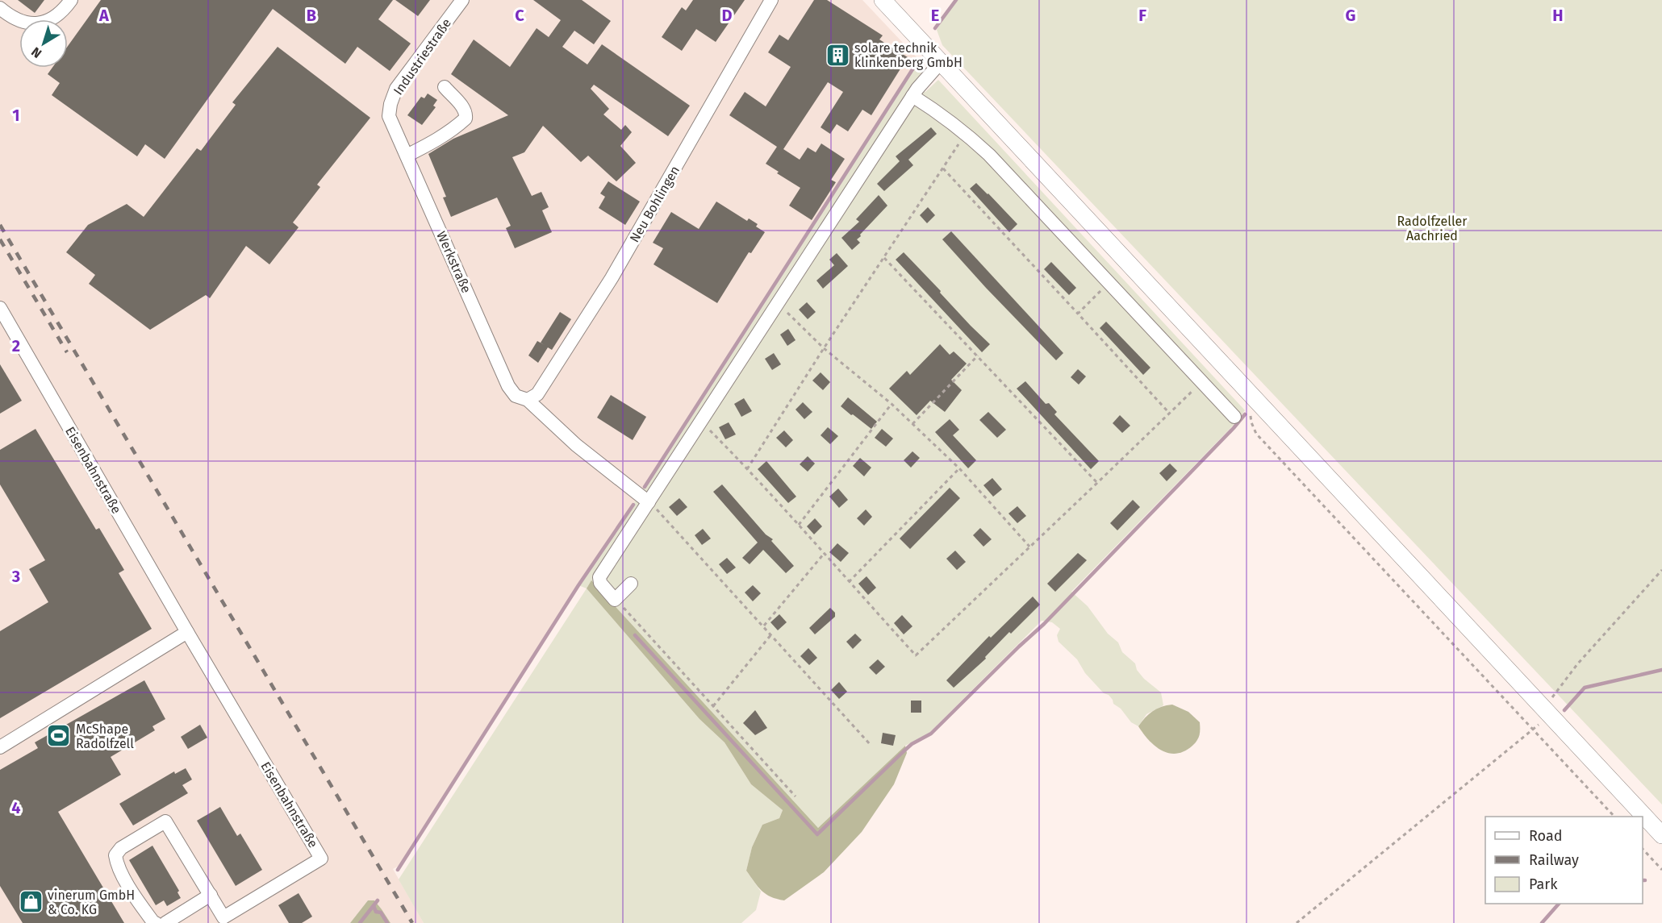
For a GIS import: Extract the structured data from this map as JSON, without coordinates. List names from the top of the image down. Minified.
{"streets":{"street":["Industriestraße","Neu Bohlingen","Werkstraße","Eisenbahnstraße"]},"crossings":[["Industriestraße","Werkstraße"],["Neu Bohlingen","Werkstraße"]],"parks":["Radolfzeller Aachried"],"places":{"building":["solare technik klinkenberg GmbH"],"sports":["McShape Radolfzell"],"shop":["vinerum GmbH & Co. KG"]},"legend":["Road","Railway","Park"],"north":"bottom left","grid":{"columns":["A","B","C","D","E","F","G","H"],"rows":["1","2","3","4"]}}
